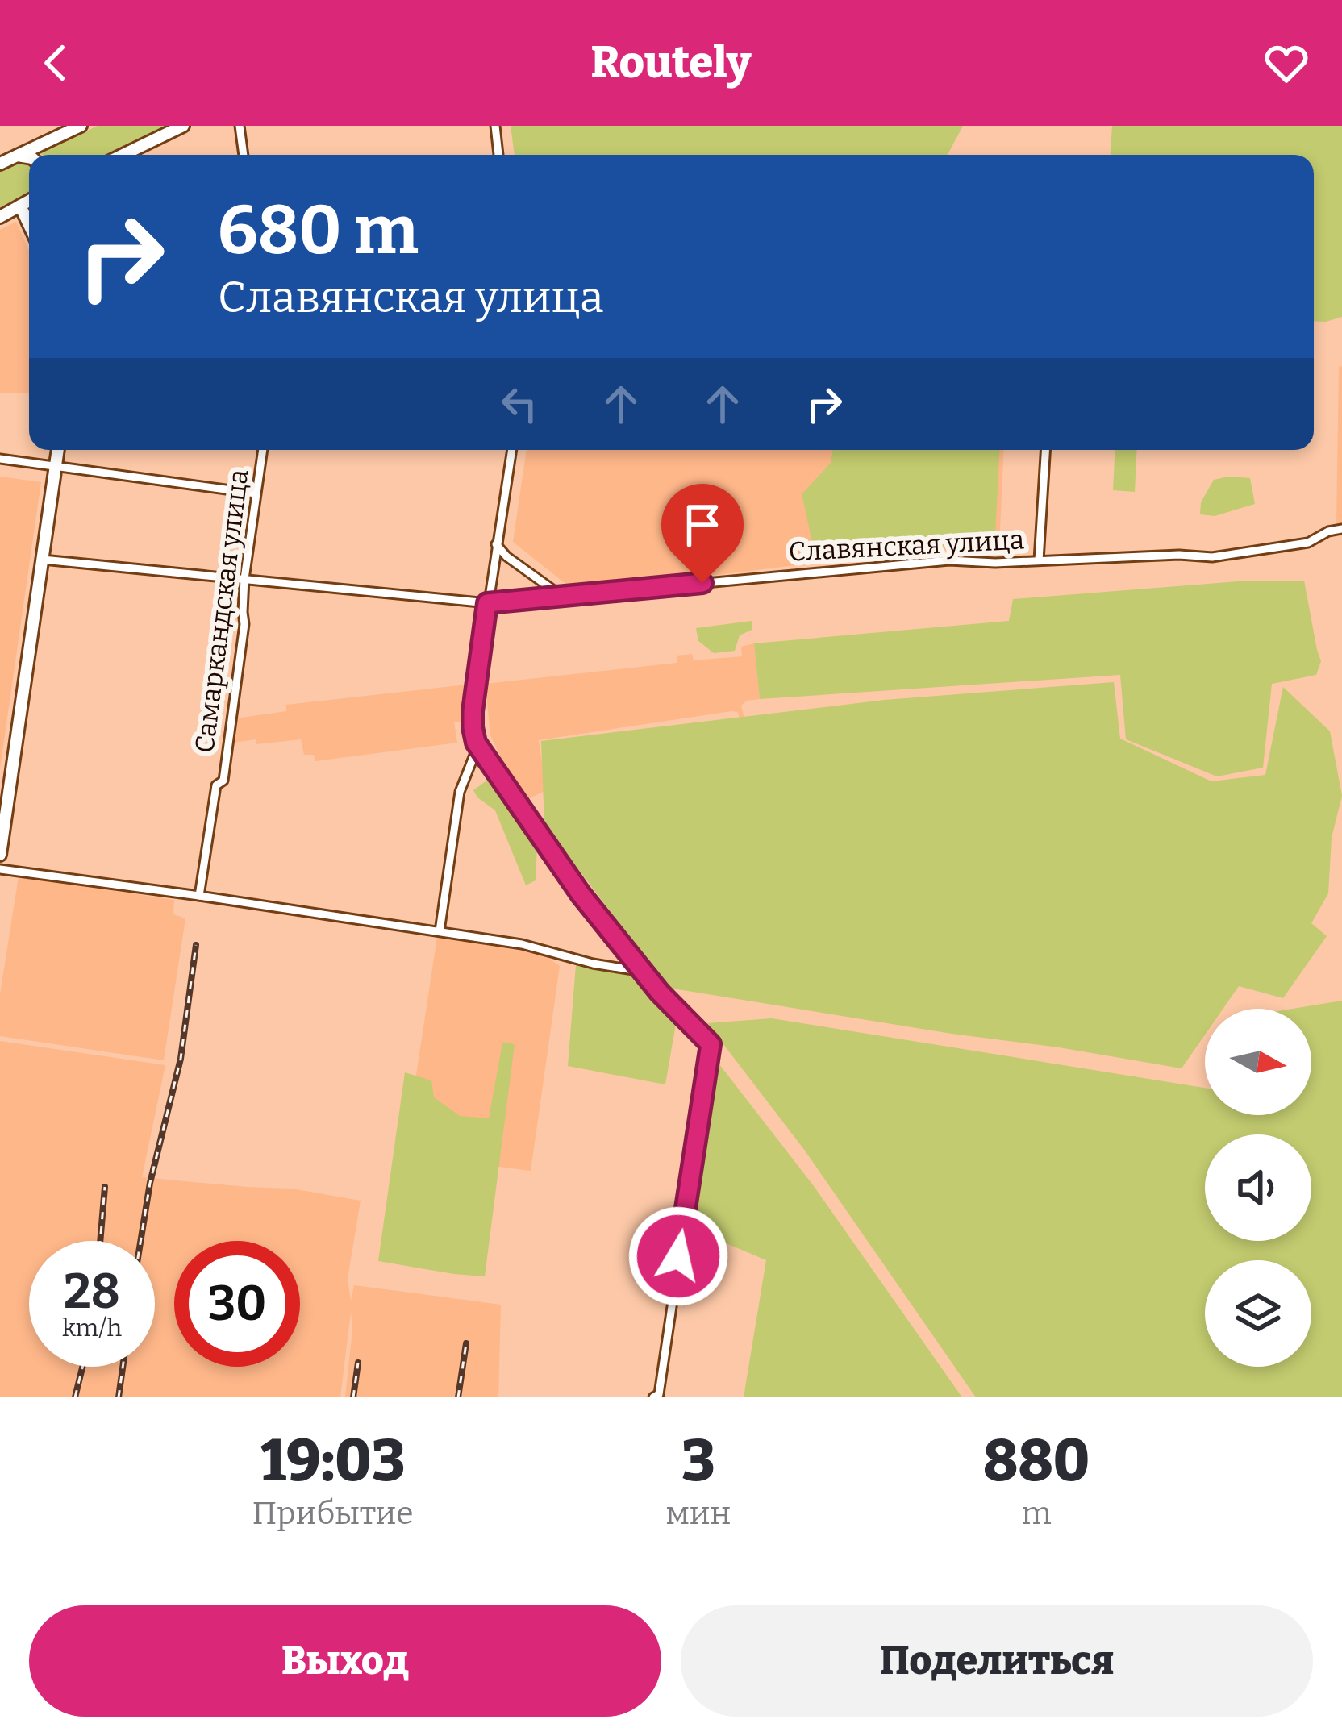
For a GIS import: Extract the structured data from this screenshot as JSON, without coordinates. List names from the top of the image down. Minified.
{"streets":{"street":["Славянская улица","Самаркандская улица"]},"crossings":[["Славянская улица","Самаркандская улица"]],"north":"right","page":{"header":"Routely","turn":["680 m","Славянская улица"],"speed":"28 km/h","limit":"30","eta":["19:03","Прибытие","3","мин","880","m"],"buttons":["Выход","Поделиться"]}}
